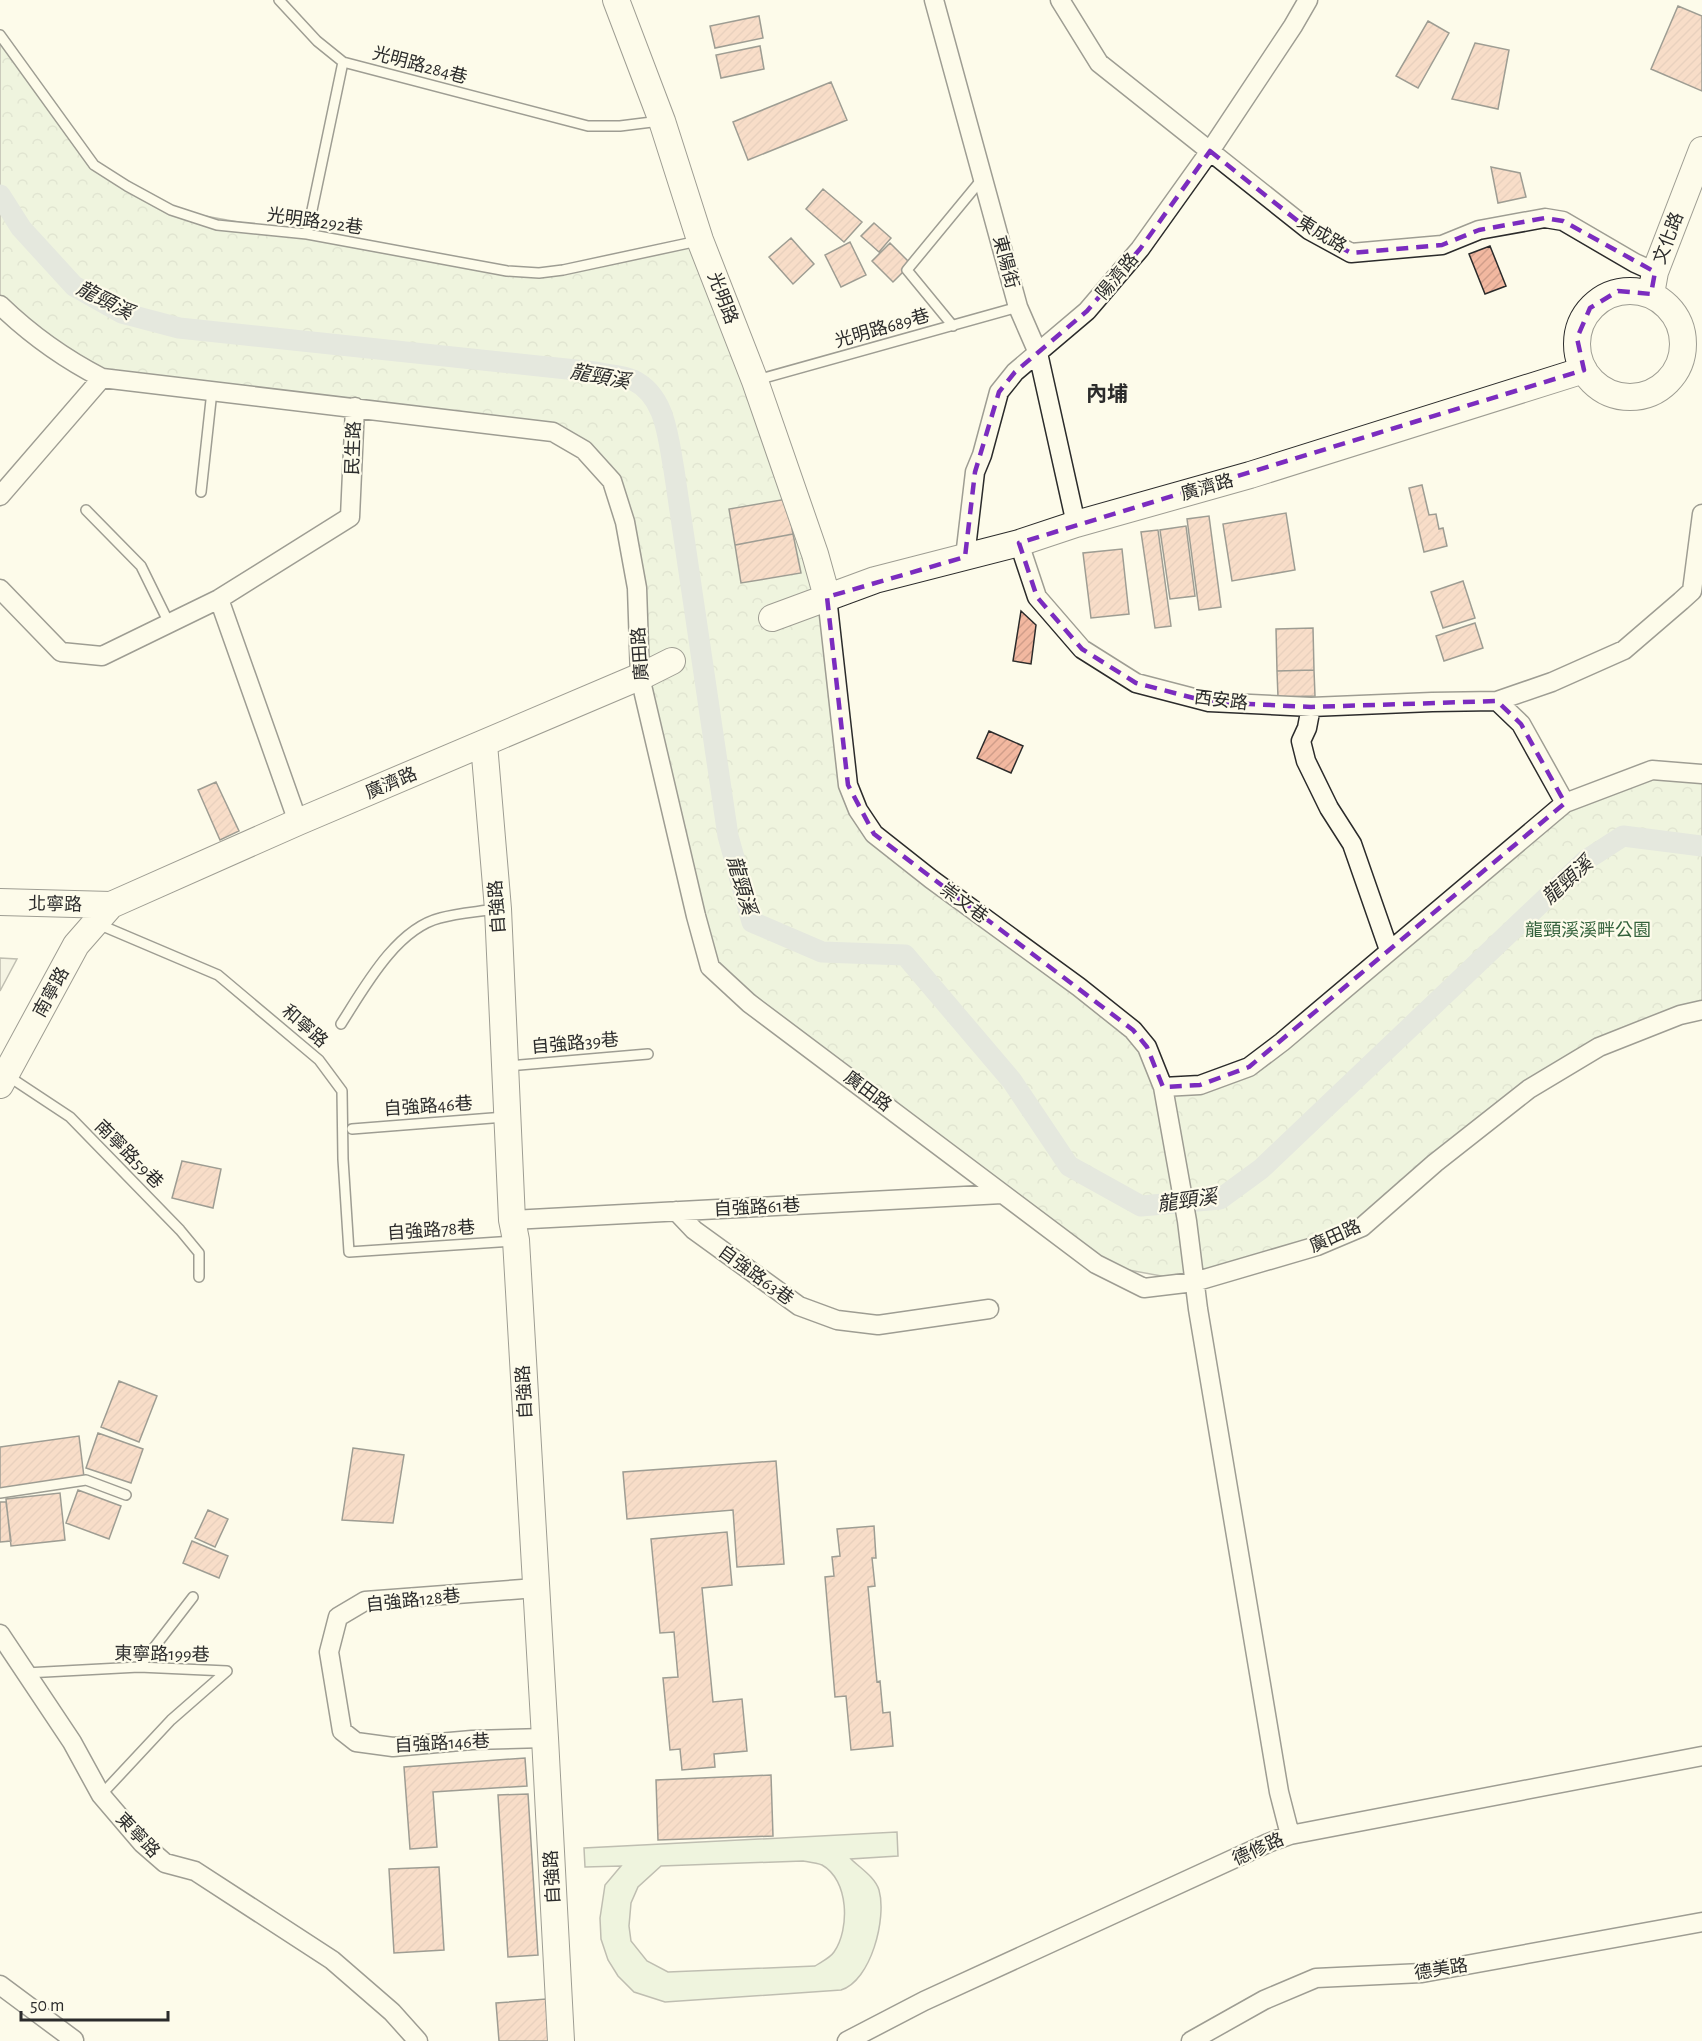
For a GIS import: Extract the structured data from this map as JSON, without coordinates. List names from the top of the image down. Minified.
{"streets":{"main road":["文化路","光明路","廣濟路","北寧路","自強路","南寧路"],"street":["東成路","東陽街","陽濟路","民生路","廣田路","西安路","崇文巷","自強路61巷","自強路63巷","自強路128巷","自強路146巷","東寧路","德修路","德美路"],"lane":["光明路284巷","光明路292巷","光明路689巷","和寧路","自強路39巷","自強路46巷","南寧路59巷","自強路78巷","東寧路199巷"]},"crossings":[["光明路284巷","光明路"],["光明路292巷","光明路"],["東成路","文化路"],["東成路","陽濟路"],["東成路","廣濟路"],["文化路","廣濟路"],["東陽街","陽濟路"],["東陽街","光明路689巷"],["東陽街","廣濟路"],["陽濟路","廣濟路"],["光明路","光明路689巷"],["光明路","廣濟路"],["光明路","崇文巷"],["民生路","廣田路"],["廣濟路","廣田路"],["廣濟路","西安路"],["廣濟路","崇文巷"],["廣濟路","北寧路"],["廣濟路","自強路"],["廣濟路","南寧路"],["廣濟路","和寧路"],["廣田路","崇文巷"],["廣田路","自強路61巷"],["崇文巷","德修路"],["北寧路","南寧路"],["北寧路","和寧路"],["自強路","自強路39巷"],["自強路","自強路46巷"],["自強路","自強路61巷"],["自強路","自強路78巷"],["自強路","自強路128巷"],["自強路","自強路146巷"],["南寧路","和寧路"],["南寧路","南寧路59巷"],["和寧路","自強路78巷"],["自強路61巷","自強路78巷"],["自強路61巷","自強路63巷"],["自強路128巷","自強路146巷"],["東寧路199巷","東寧路"]],"districts":["內埔"],"water":["龍頸溪"],"parks":["龍頸溪溪畔公園"],"scale_bar":"50 m"}
